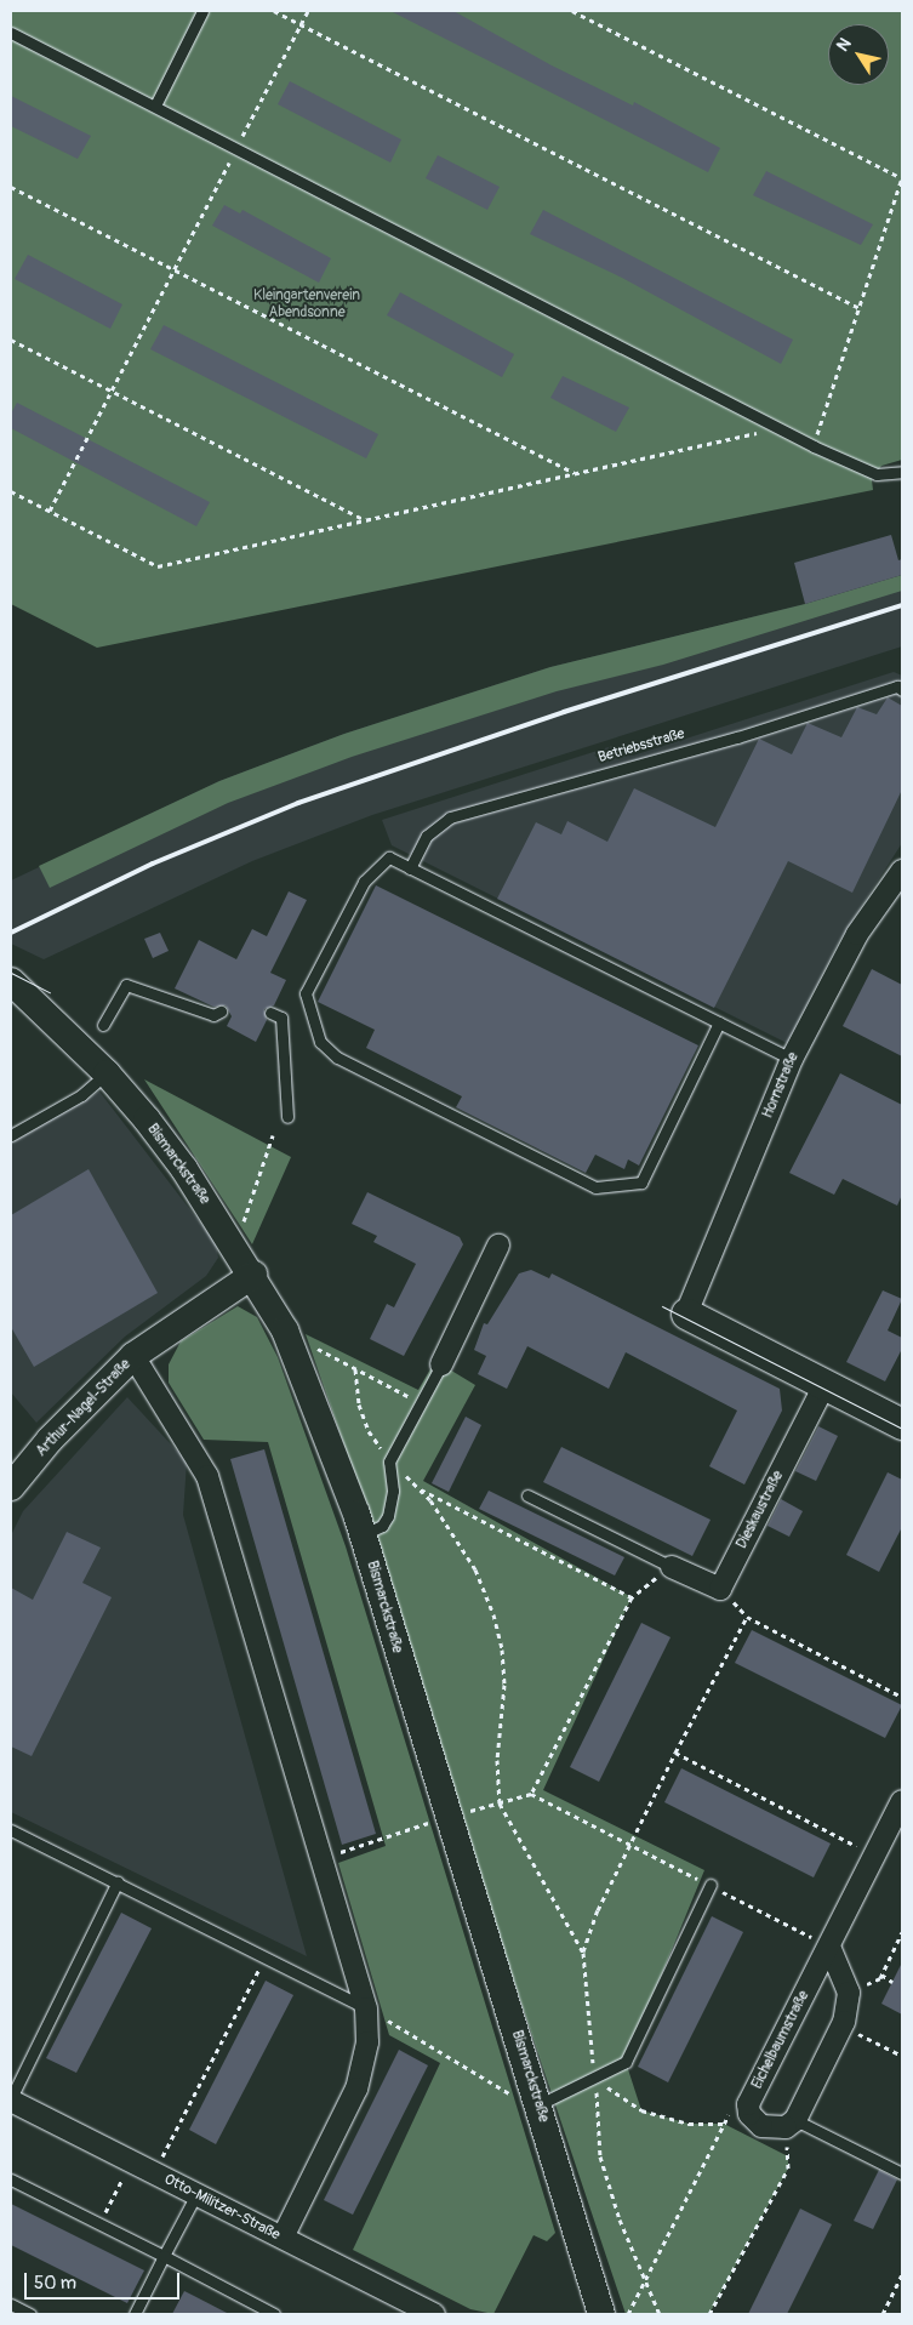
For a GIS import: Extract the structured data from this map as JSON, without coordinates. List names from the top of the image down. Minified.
{"streets":{"street":["Hornstraße","Bismarckstraße","Arthur-Nagel-Straße","Dieskaustraße","Eichelbaumstraße","Otto-Militzer-Straße"],"lane":["Betriebsstraße"]},"crossings":[["Bismarckstraße","Arthur-Nagel-Straße"]],"parks":["Kleingartenverein Abendsonne"],"scale_bar":"50 m","north":"top left"}
